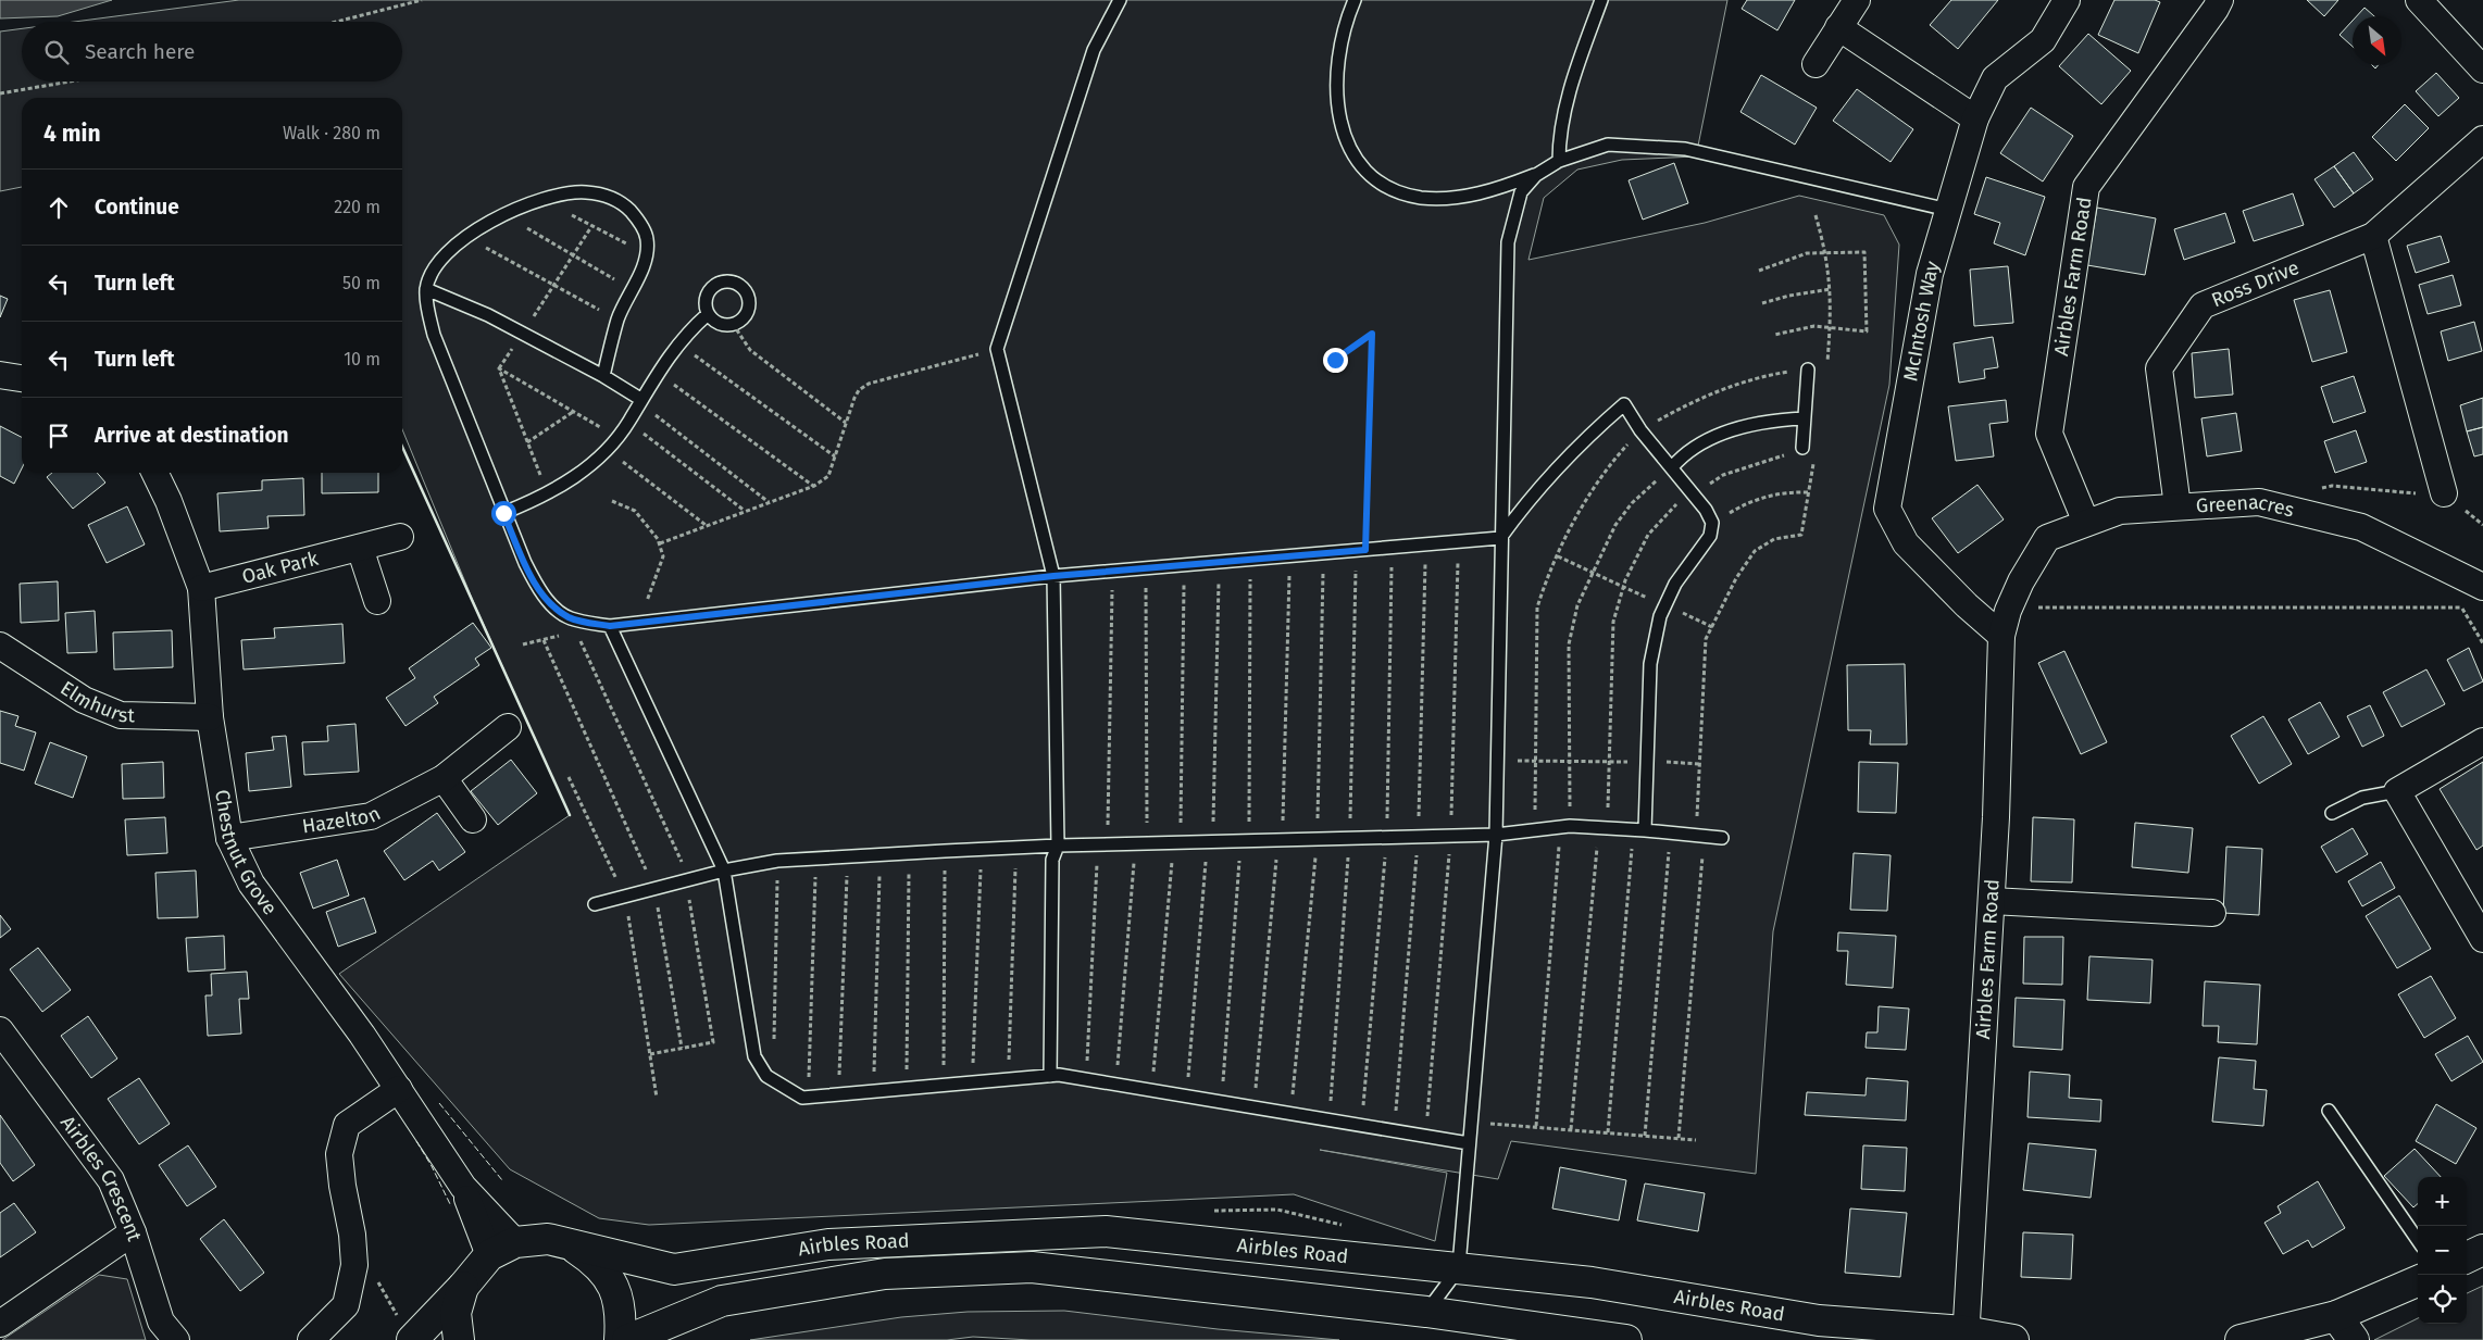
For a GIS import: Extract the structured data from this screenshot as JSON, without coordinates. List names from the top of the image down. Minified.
{"streets":{"main road":["Airbles Road"],"street":["Airbles Farm Road","Ross Drive","McIntosh Way","Greenacres","Oak Park","Elmhurst","Hazelton","Chestnut Grove","Airbles Crescent"]},"crossings":[["Airbles Farm Road","McIntosh Way"],["Airbles Farm Road","Greenacres"],["Airbles Farm Road","Airbles Road"],["Ross Drive","Greenacres"],["Oak Park","Chestnut Grove"],["Elmhurst","Chestnut Grove"],["Hazelton","Chestnut Grove"],["Chestnut Grove","Airbles Road"]],"north":"bottom right","page":{"search":"Search here","heading":["4 min","Walk · 280 m"],"list":[["Continue","220 m"],["Turn left","50 m"],["Turn left","10 m"],"Arrive at destination"],"map_buttons":["+","−"]}}
